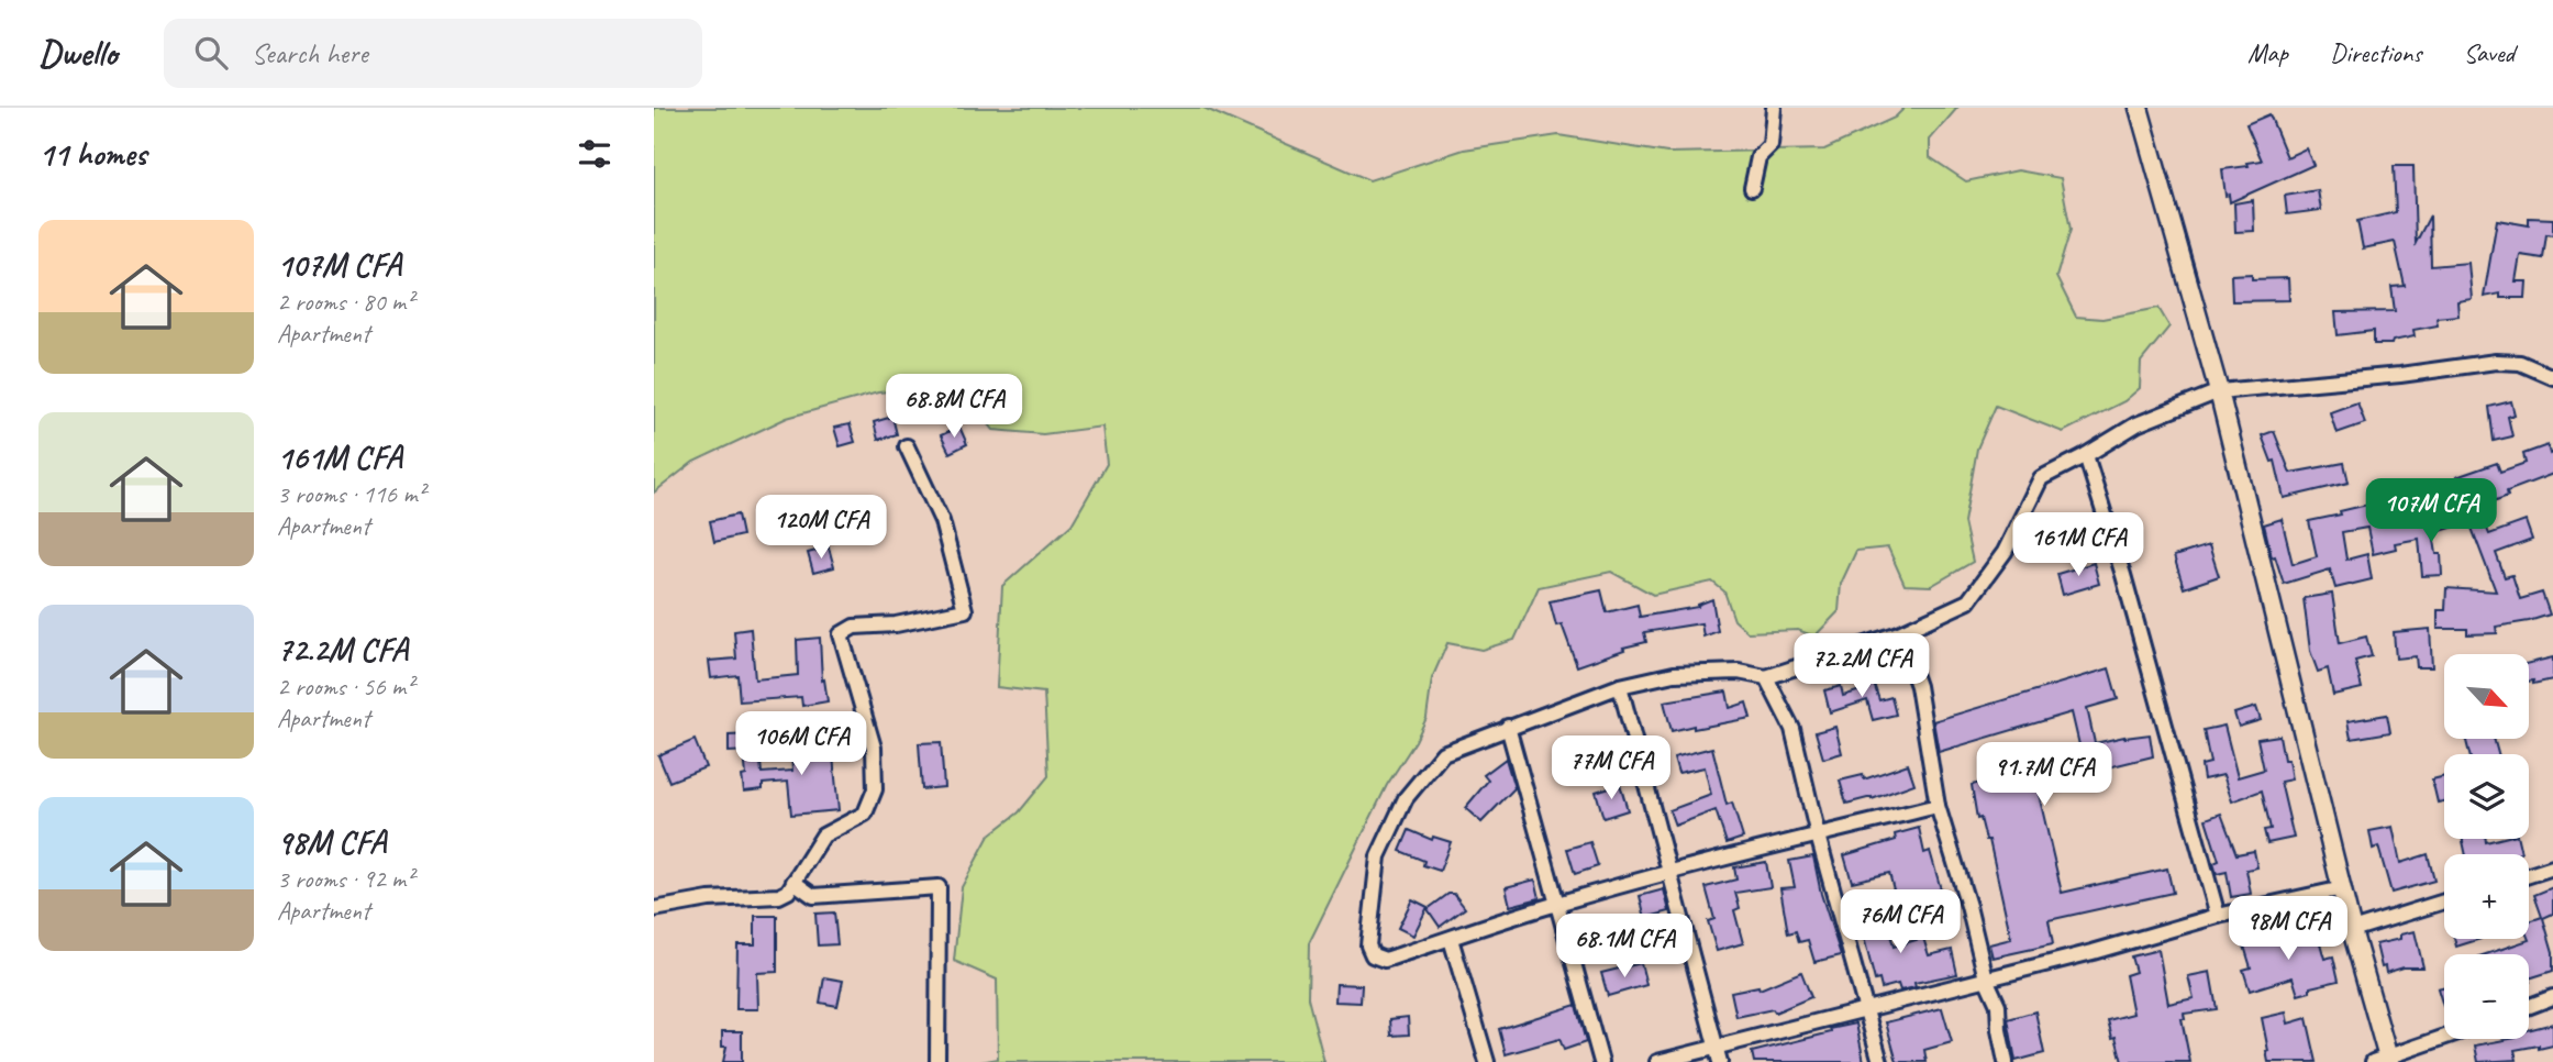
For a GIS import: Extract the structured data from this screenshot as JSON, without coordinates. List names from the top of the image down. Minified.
{"north":"bottom right","page":{"header":"Dwello","search":"Search here","nav":["Map","Directions","Saved"],"heading":"11 homes","list":[{"name":"107M CFA","note":"2 rooms · 80 m² · Apartment"},{"name":"161M CFA","note":"3 rooms · 116 m² · Apartment"},{"name":"72.2M CFA","note":"2 rooms · 56 m² · Apartment"},{"name":"98M CFA","note":"3 rooms · 92 m² · Apartment"}],"price":["68.8M CFA","107M CFA","120M CFA","161M CFA","72.2M CFA","106M CFA","77M CFA","91.7M CFA","76M CFA","98M CFA","68.1M CFA"],"map_buttons":["+","−"]}}
